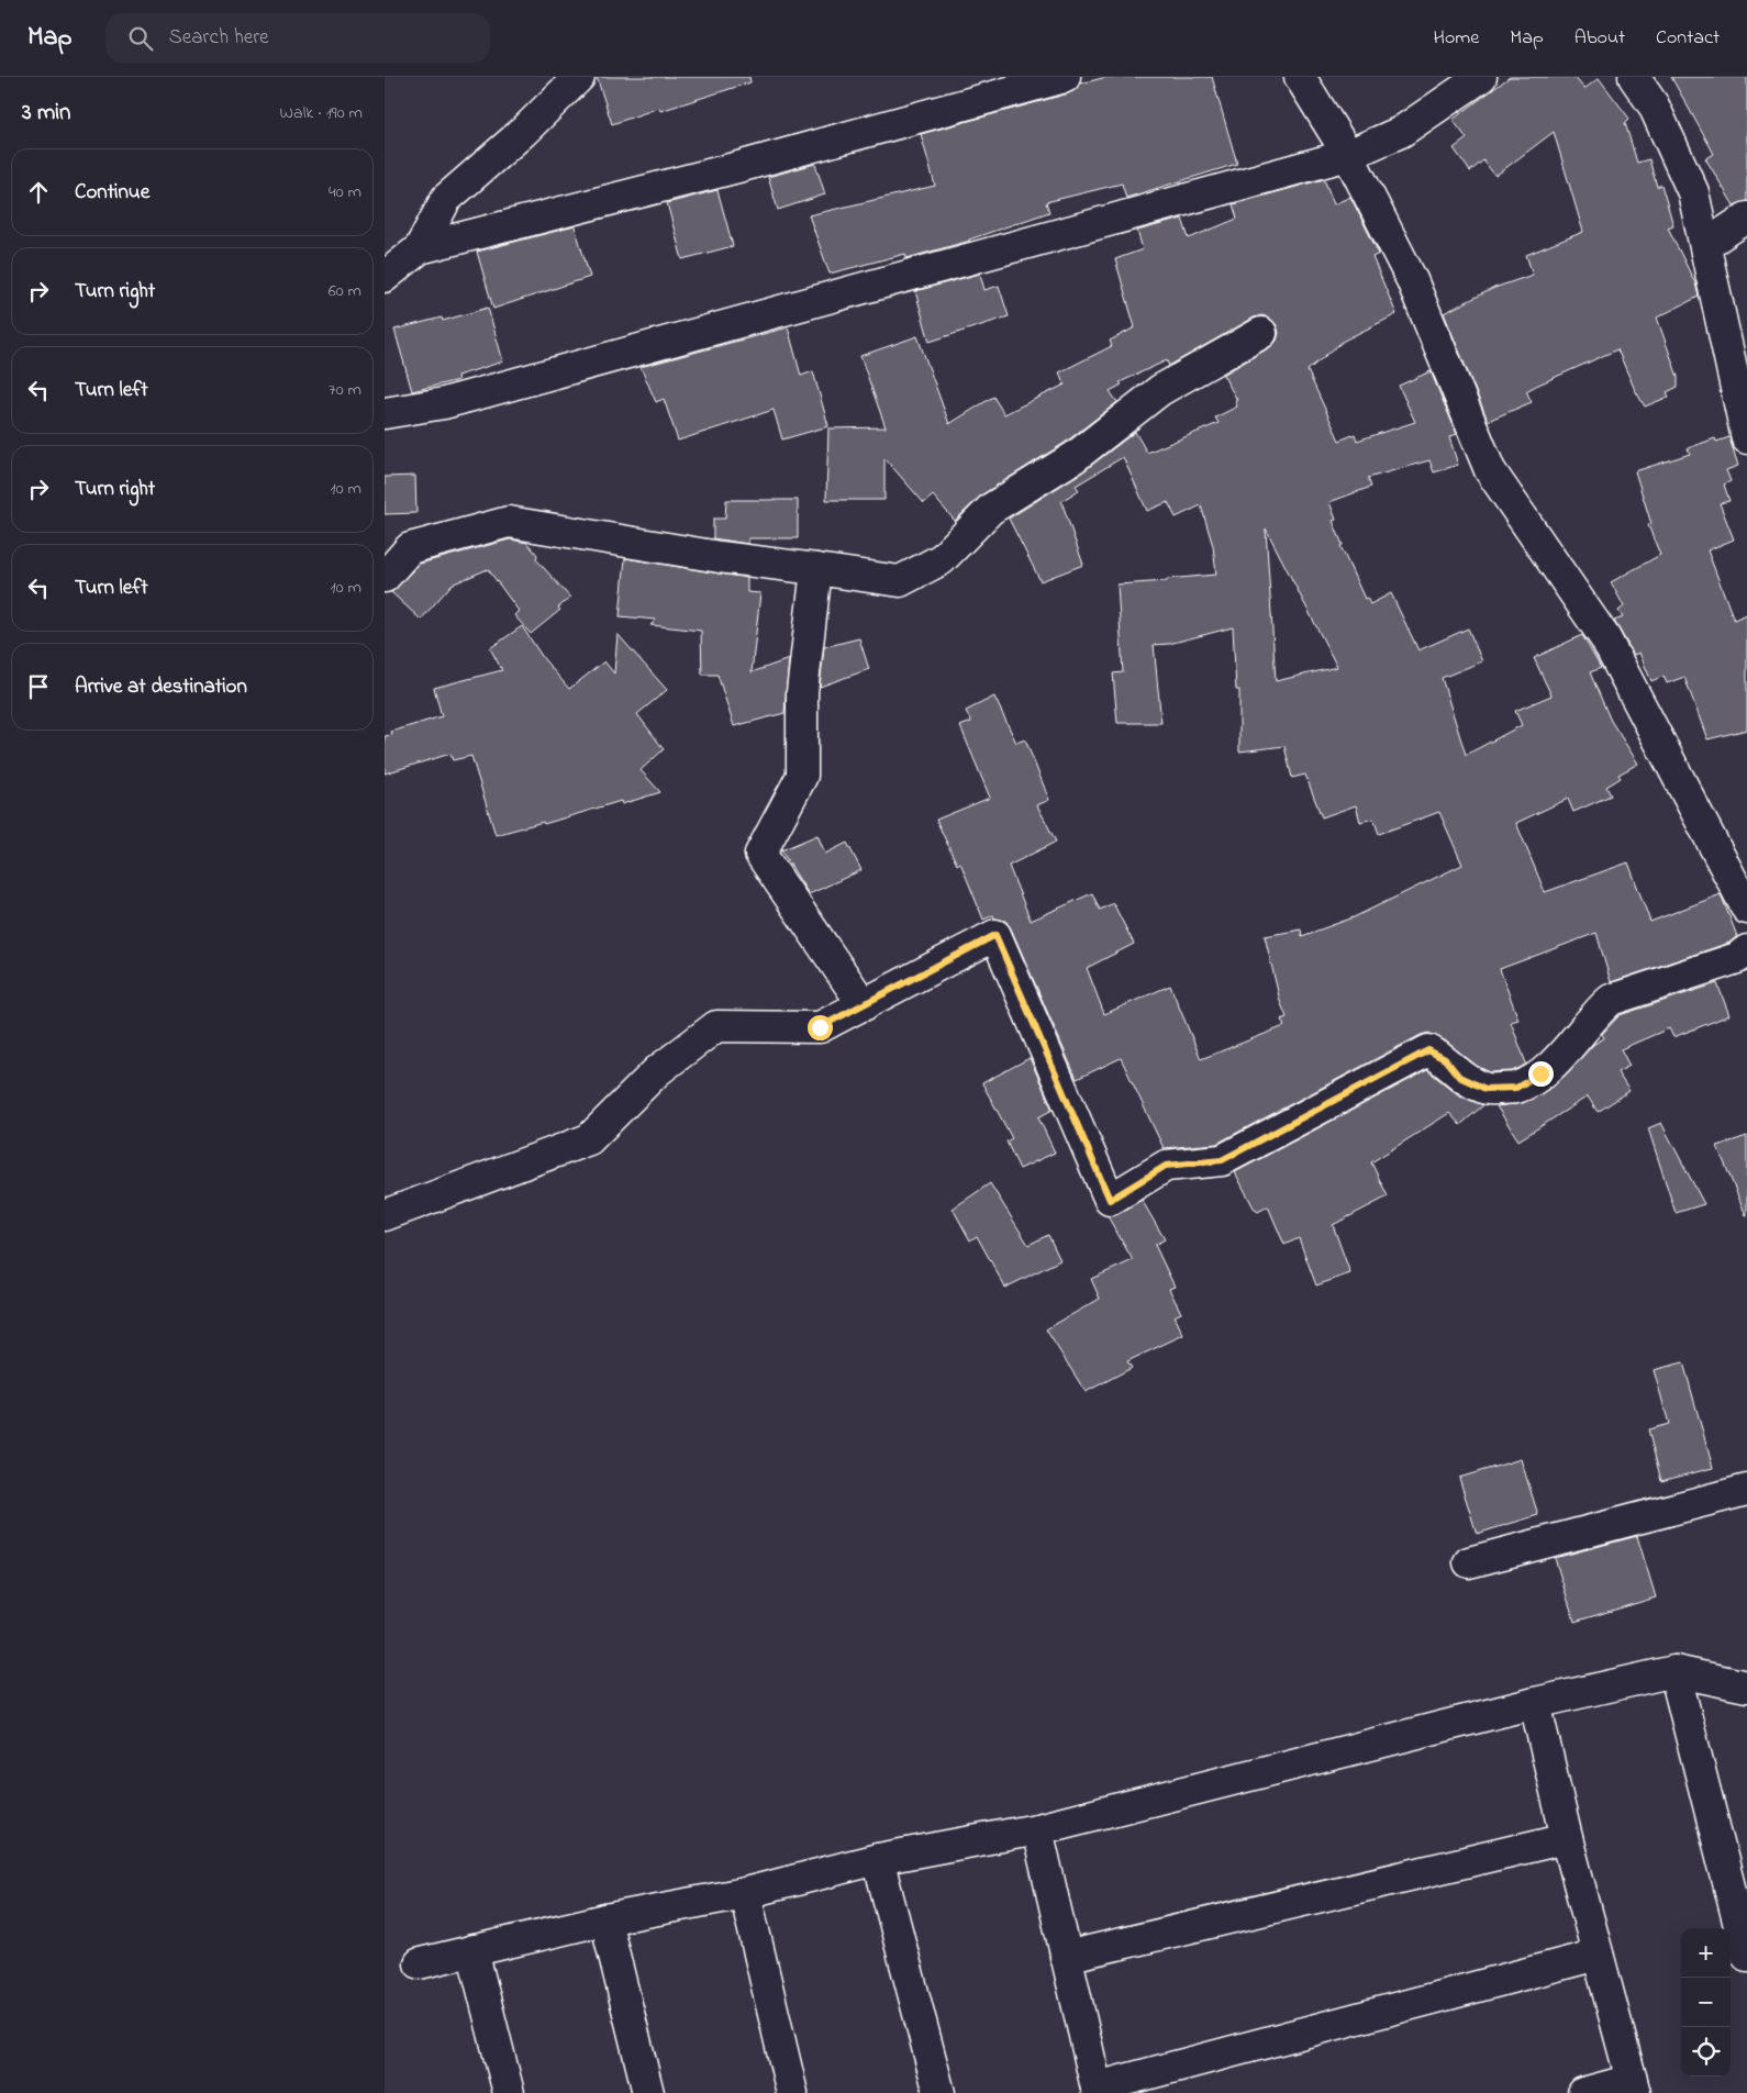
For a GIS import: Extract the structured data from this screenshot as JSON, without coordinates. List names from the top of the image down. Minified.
{"page":{"header":"Map","search":"Search here","nav":["Home","Map","About","Contact"],"heading":["3 min","Walk · 190 m"],"list":[["Continue","40 m"],["Turn right","60 m"],["Turn left","70 m"],["Turn right","10 m"],["Turn left","10 m"],"Arrive at destination"],"map_buttons":["+","−"]}}
